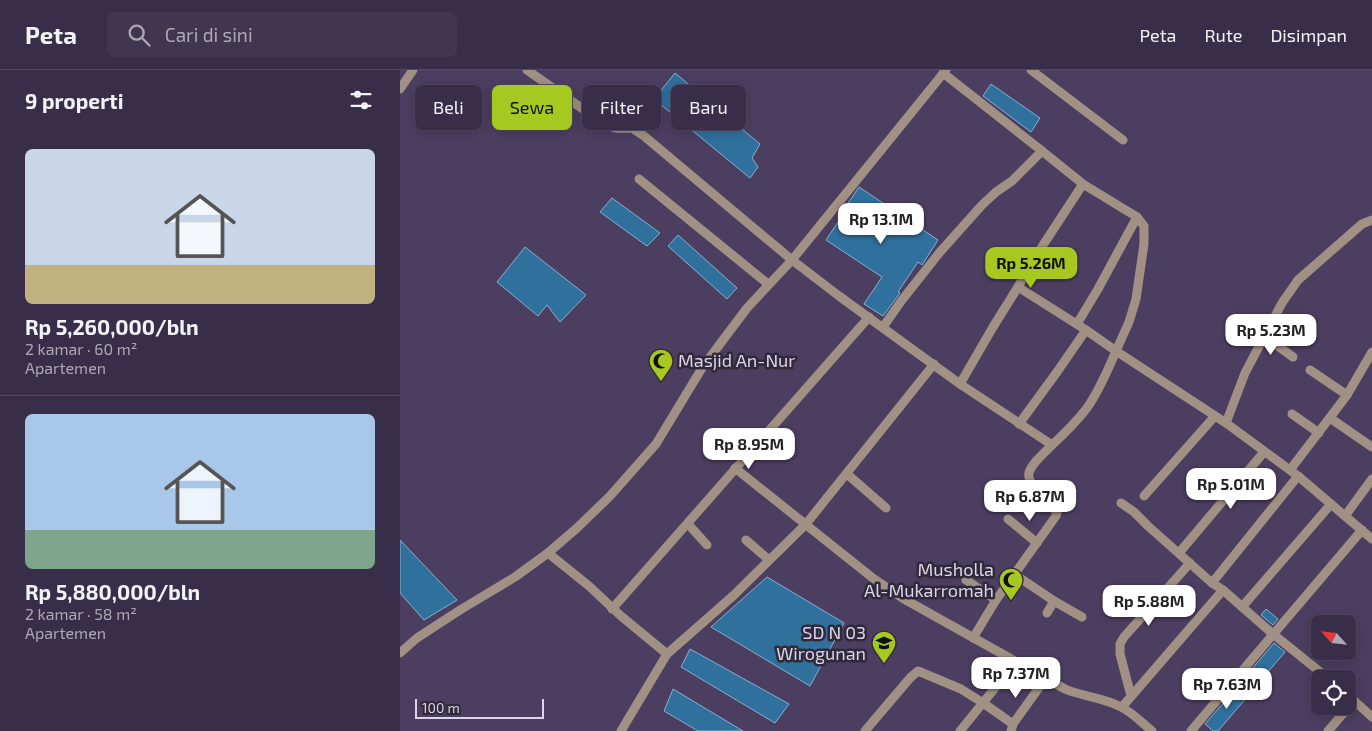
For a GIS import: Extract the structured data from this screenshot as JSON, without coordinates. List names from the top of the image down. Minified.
{"places":{"mosque":["Masjid An-Nur","Musholla Al-Mukarromah"],"school or university":["SD N 03 Wirogunan"]},"scale_bar":"100 m","north":"top left","page":{"header":"Peta","search":"Cari di sini","nav":["Peta","Rute","Disimpan"],"heading":"9 properti","chip":["Beli","Sewa","Filter","Baru"],"list":[{"name":"Rp 5,260,000/bln","note":"2 kamar · 60 m² · Apartemen"},{"name":"Rp 5,880,000/bln","note":"2 kamar · 58 m² · Apartemen"}],"price":["Rp 13.1M","Rp 5.26M","Rp 5.23M","Rp 8.95M","Rp 5.01M","Rp 6.87M","Rp 5.88M","Rp 7.37M","Rp 7.63M"],"scale":"100 m"}}
